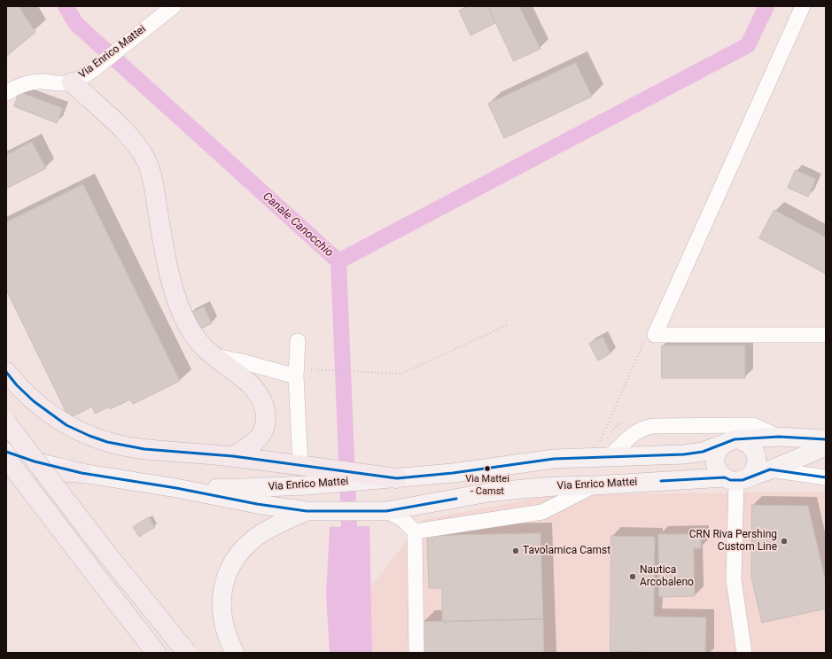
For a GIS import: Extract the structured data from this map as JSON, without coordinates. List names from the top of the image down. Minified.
{"streets":{"main road":["Via Enrico Mattei"]},"water":["Canale Canocchio"],"places":["Via Mattei - Camst","CRN Riva Pershing Custom Line","Tavolamica Camst","Nautica Arcobaleno"]}
